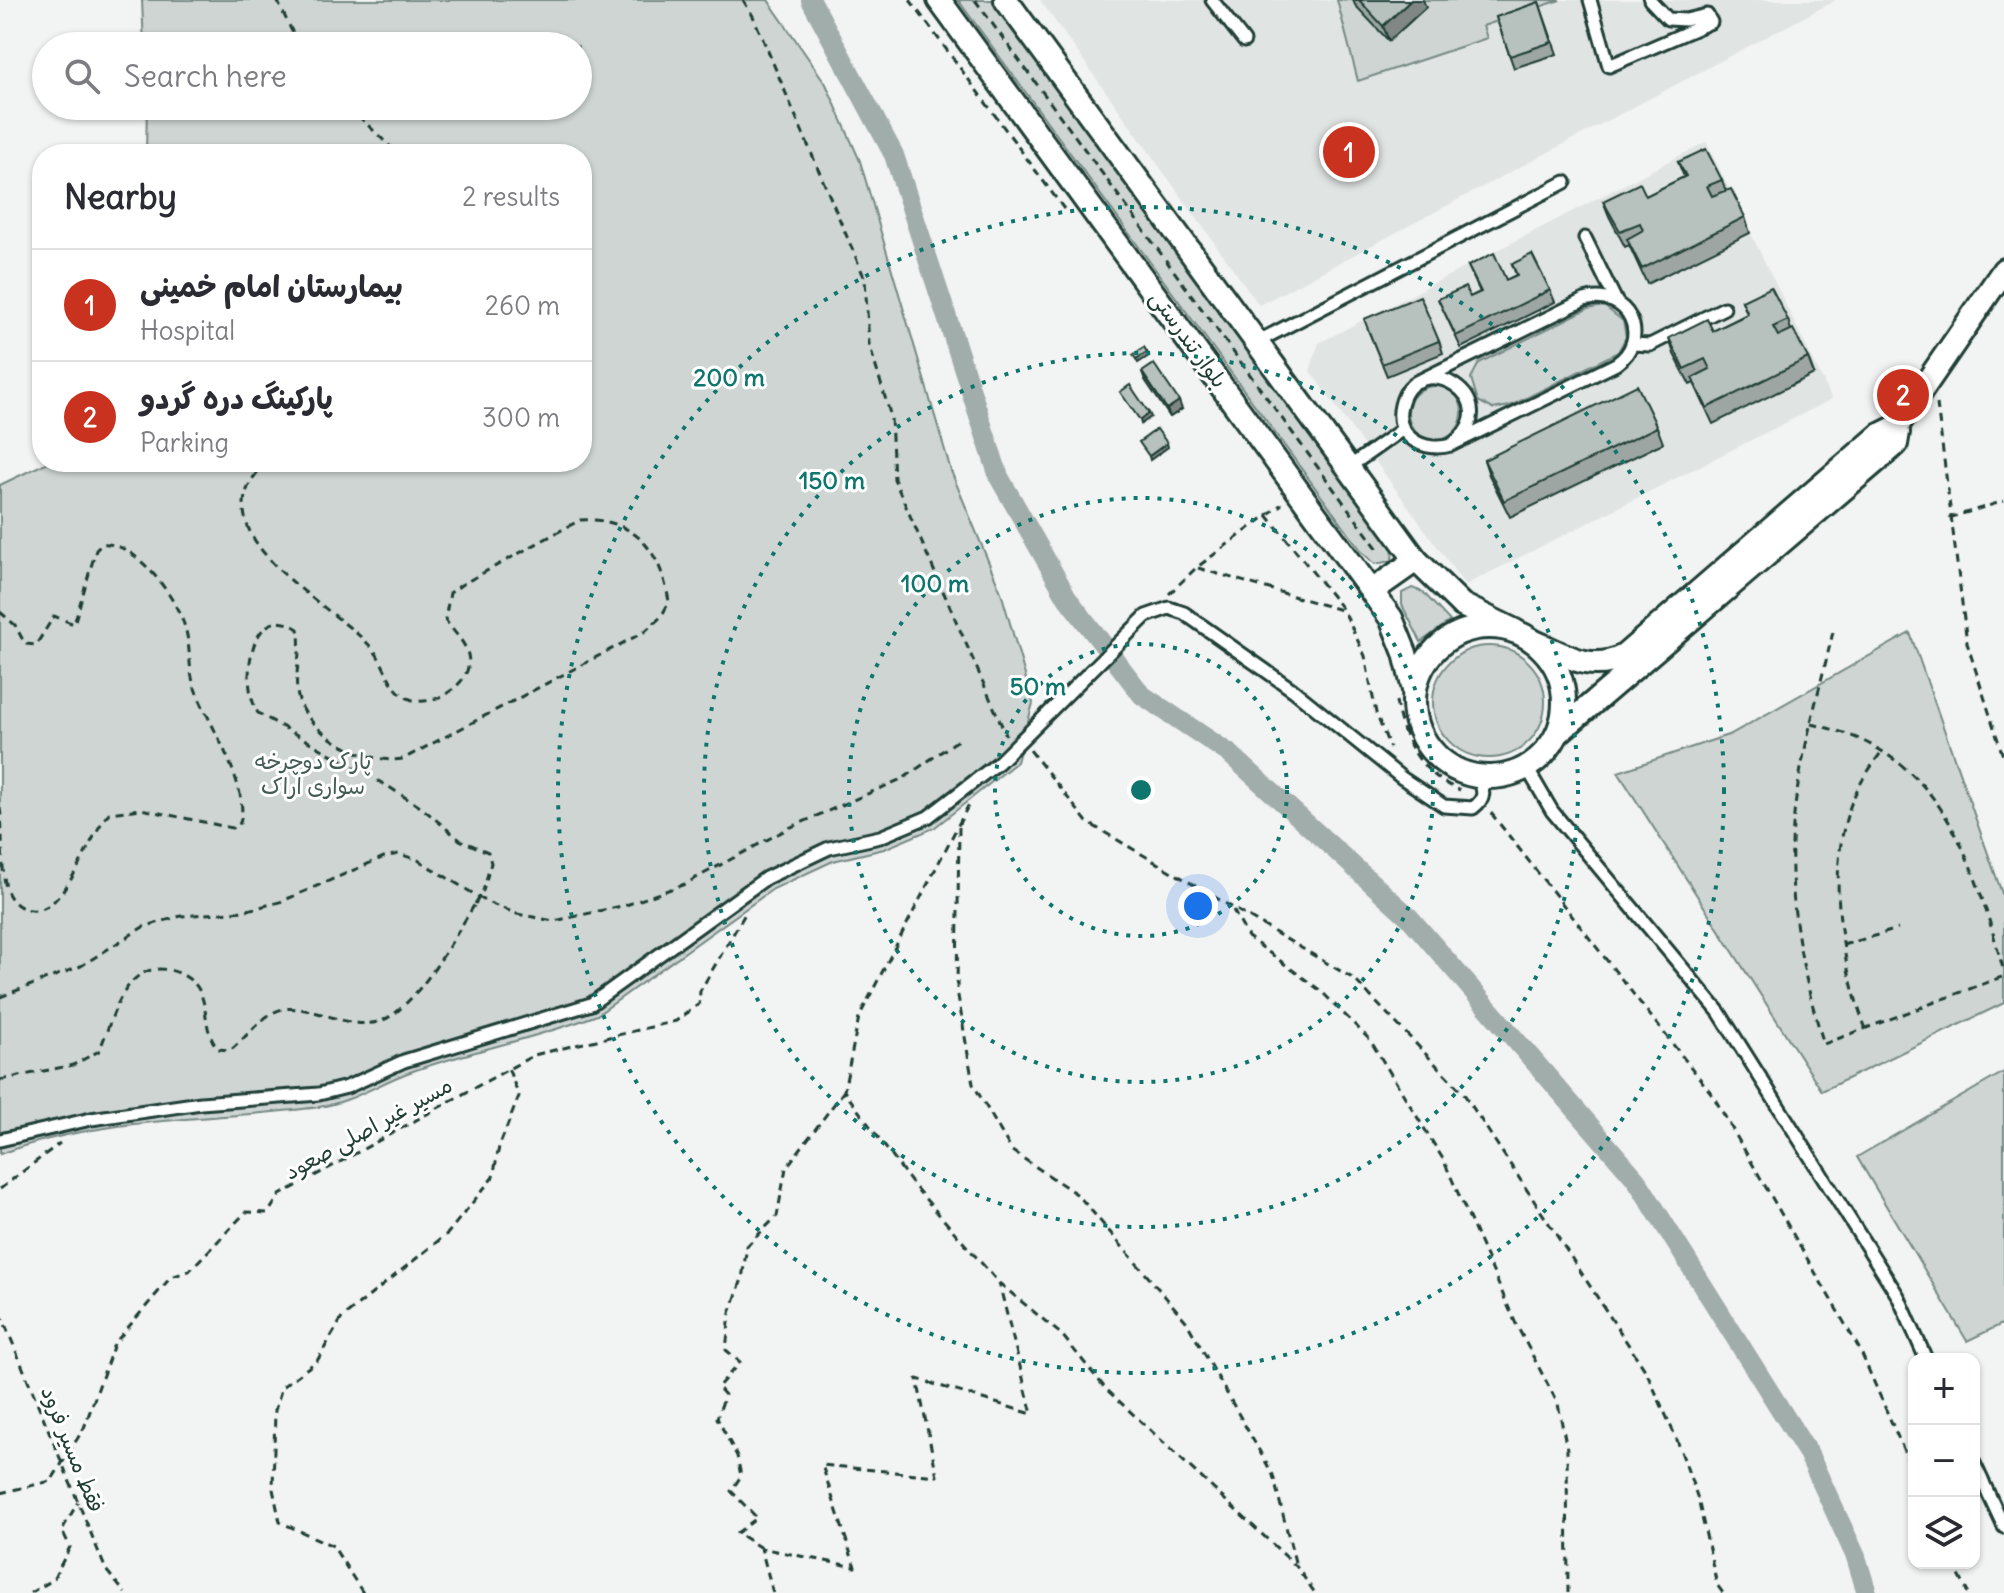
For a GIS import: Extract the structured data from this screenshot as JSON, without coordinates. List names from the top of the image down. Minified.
{"streets":{"street":["بلوار تندرستی"],"path":["مسیر غیر اصلی صعود","فقط مسیر فرود"]},"crossings":[["مسیر غیر اصلی صعود","فقط مسیر فرود"]],"parks":["پارک دوچرخه سواری اراک"],"page":{"search":"Search here","pins":["1","2"],"heading":["Nearby","2 results"],"list":[{"mark":"1","name":"بیمارستان امام خمینی","note":"Hospital","value":"260 m"},{"mark":"2","name":"پارکینگ دره گردو","note":"Parking","value":"300 m"}],"map_buttons":["+","−"]},"rings":["200 m","150 m","100 m","50 m"]}
